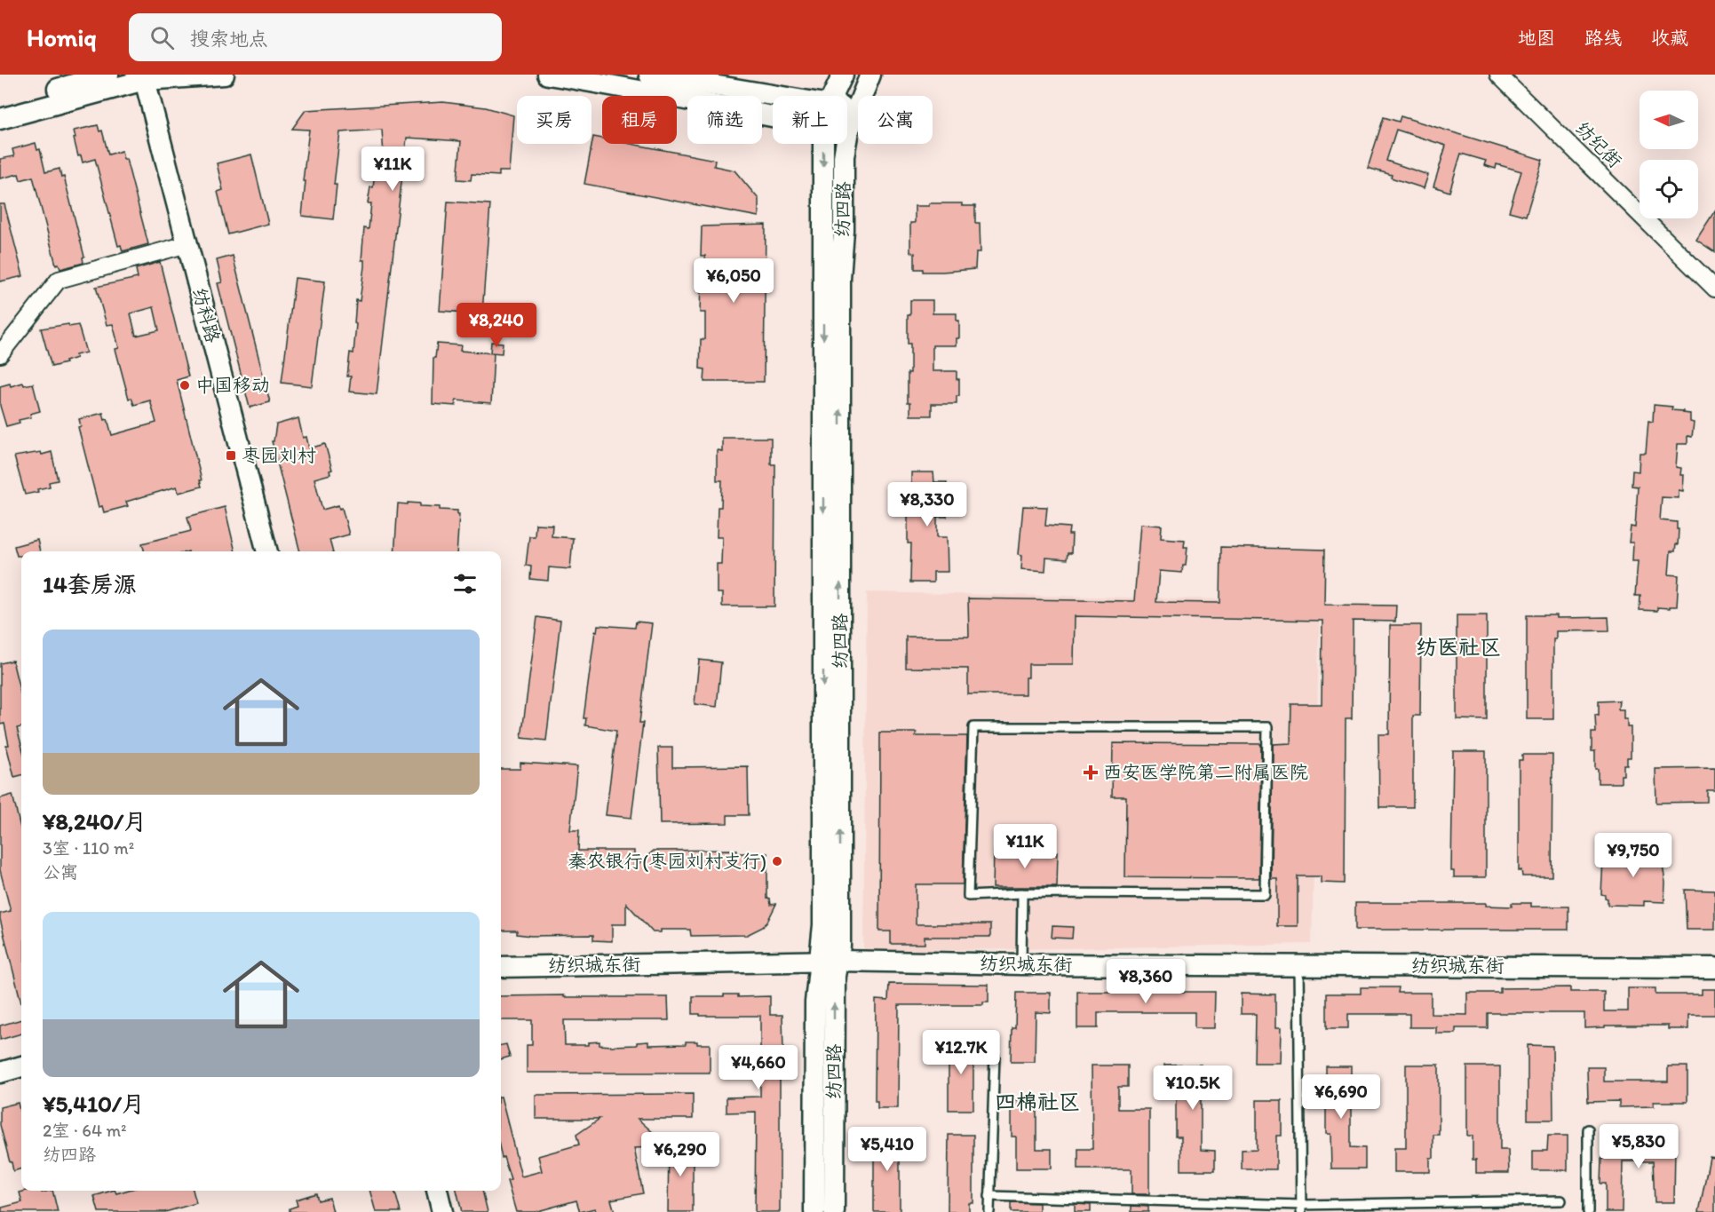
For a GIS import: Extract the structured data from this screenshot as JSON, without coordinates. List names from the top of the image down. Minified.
{"streets":{"street":["纺纪街","纺四路","纺科路","纺织城东街"]},"crossings":[["纺四路","纺织城东街"]],"districts":["纺医社区","四棉社区"],"places":{"other":["中国移动","秦农银行(枣园刘村支行)"],"transit":["枣园刘村"],"health":["西安医学院第二附属医院"]},"north":"left","page":{"header":"Homiq","search":"搜索地点","nav":["地图","路线","收藏"],"chip":["买房","租房","筛选","新上","公寓"],"price":["¥11K","¥6,050","¥8,240","¥8,330","¥11K","¥9,750","¥8,360","¥12.7K","¥4,660","¥10.5K","¥6,690","¥5,830","¥5,410","¥6,290"],"heading":"14套房源","list":[{"name":"¥8,240/月","note":"3室 · 110 m² · 公寓"},{"name":"¥5,410/月","note":"2室 · 64 m² · 纺四路"}]}}
